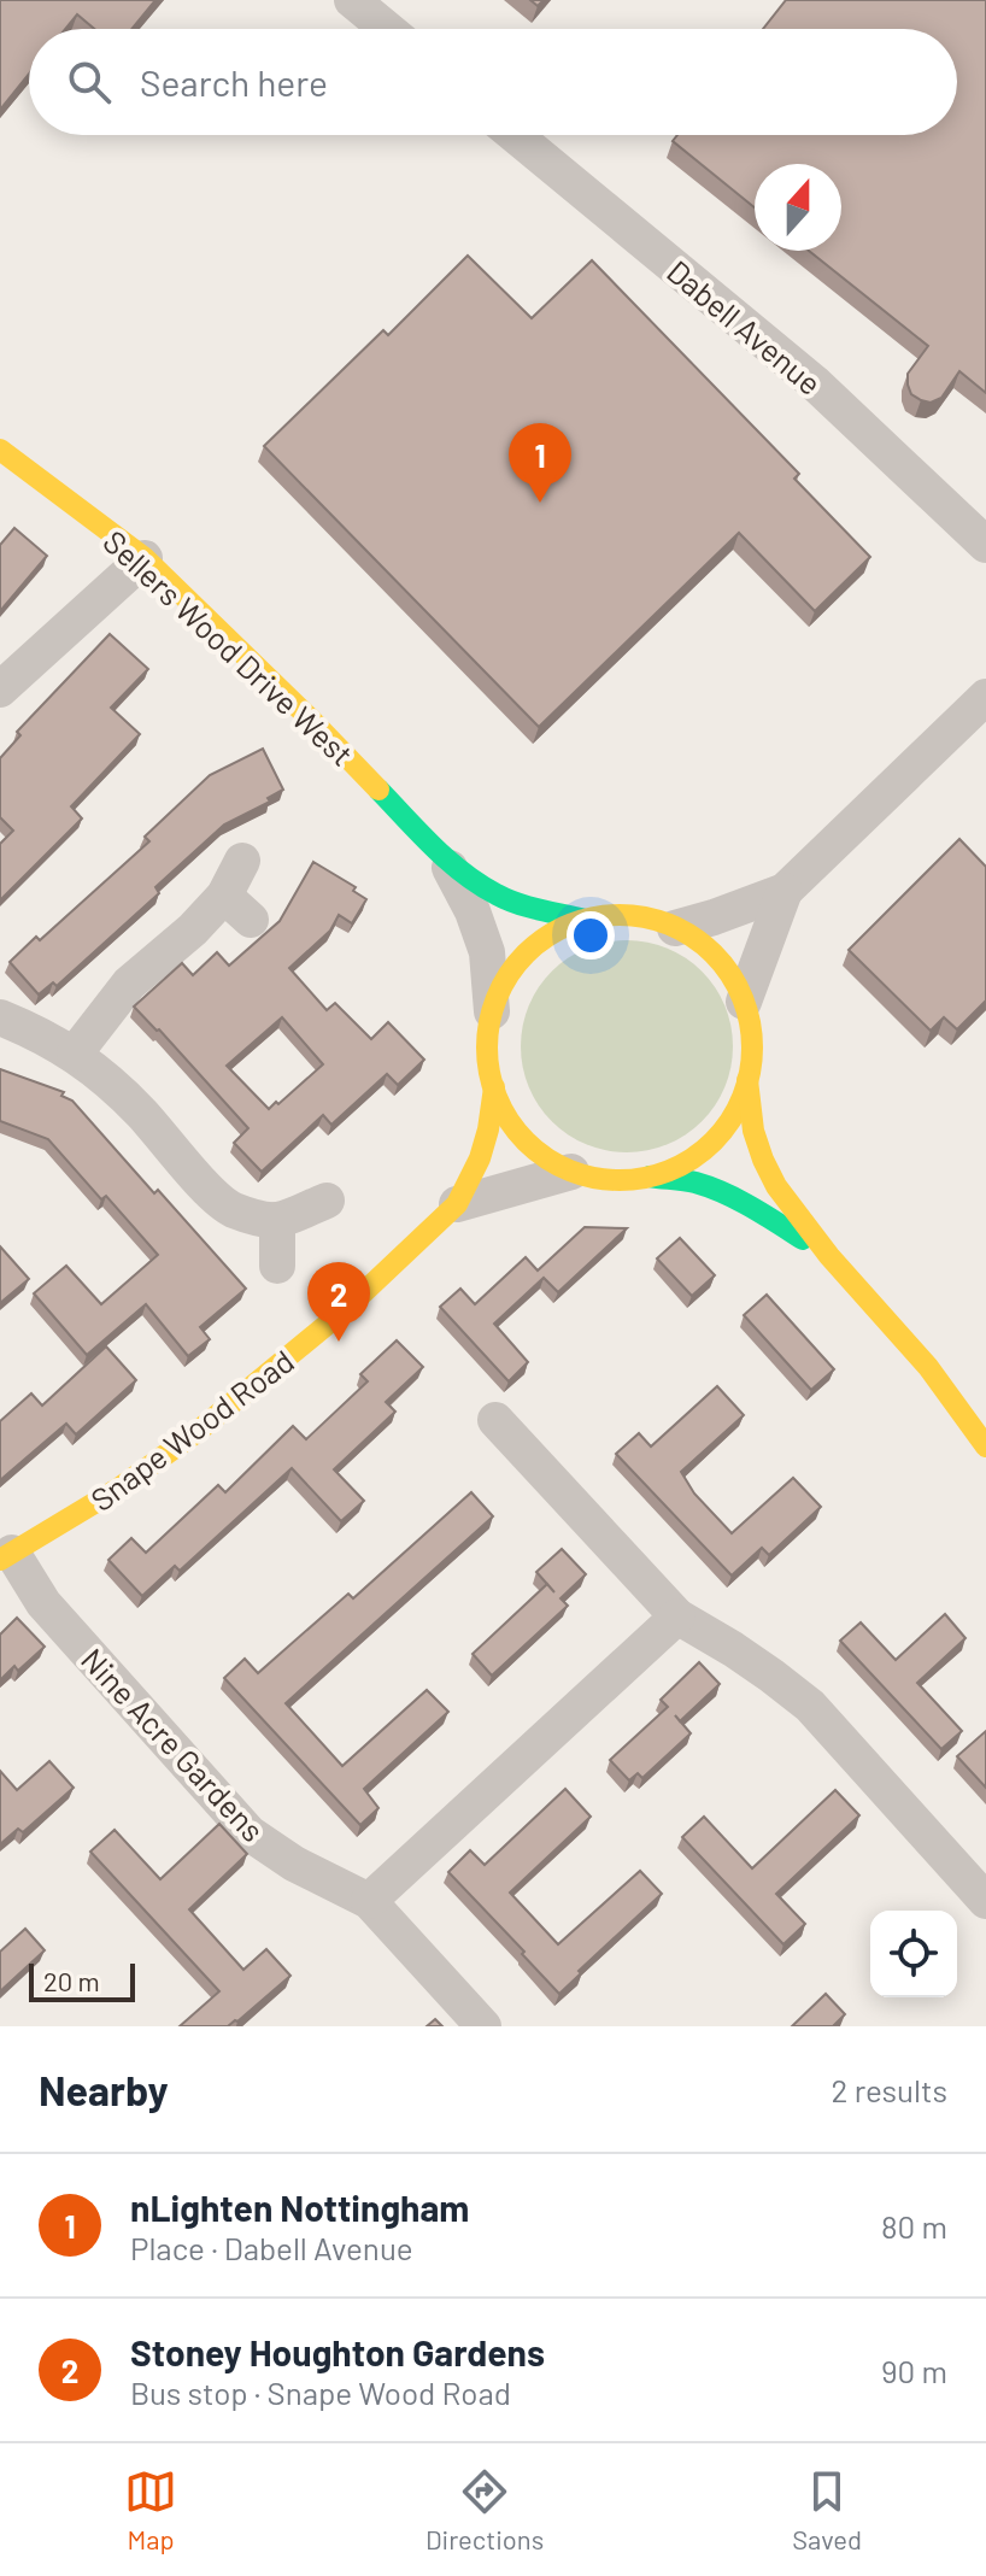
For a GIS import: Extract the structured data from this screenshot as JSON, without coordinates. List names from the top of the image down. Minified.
{"streets":{"street":["Dabell Avenue","Sellers Wood Drive West","Snape Wood Road","Nine Acre Gardens"]},"crossings":[["Sellers Wood Drive West","Snape Wood Road"],["Snape Wood Road","Nine Acre Gardens"]],"scale_bar":"20 m","north":"top","page":{"search":"Search here","pins":["1","2"],"scale":"20 m","heading":["Nearby","2 results"],"list":[{"mark":"1","name":"nLighten Nottingham","note":"Place · Dabell Avenue","value":"80 m"},{"mark":"2","name":"Stoney Houghton Gardens","note":"Bus stop · Snape Wood Road","value":"90 m"}],"nav":["Map","Directions","Saved"]}}
